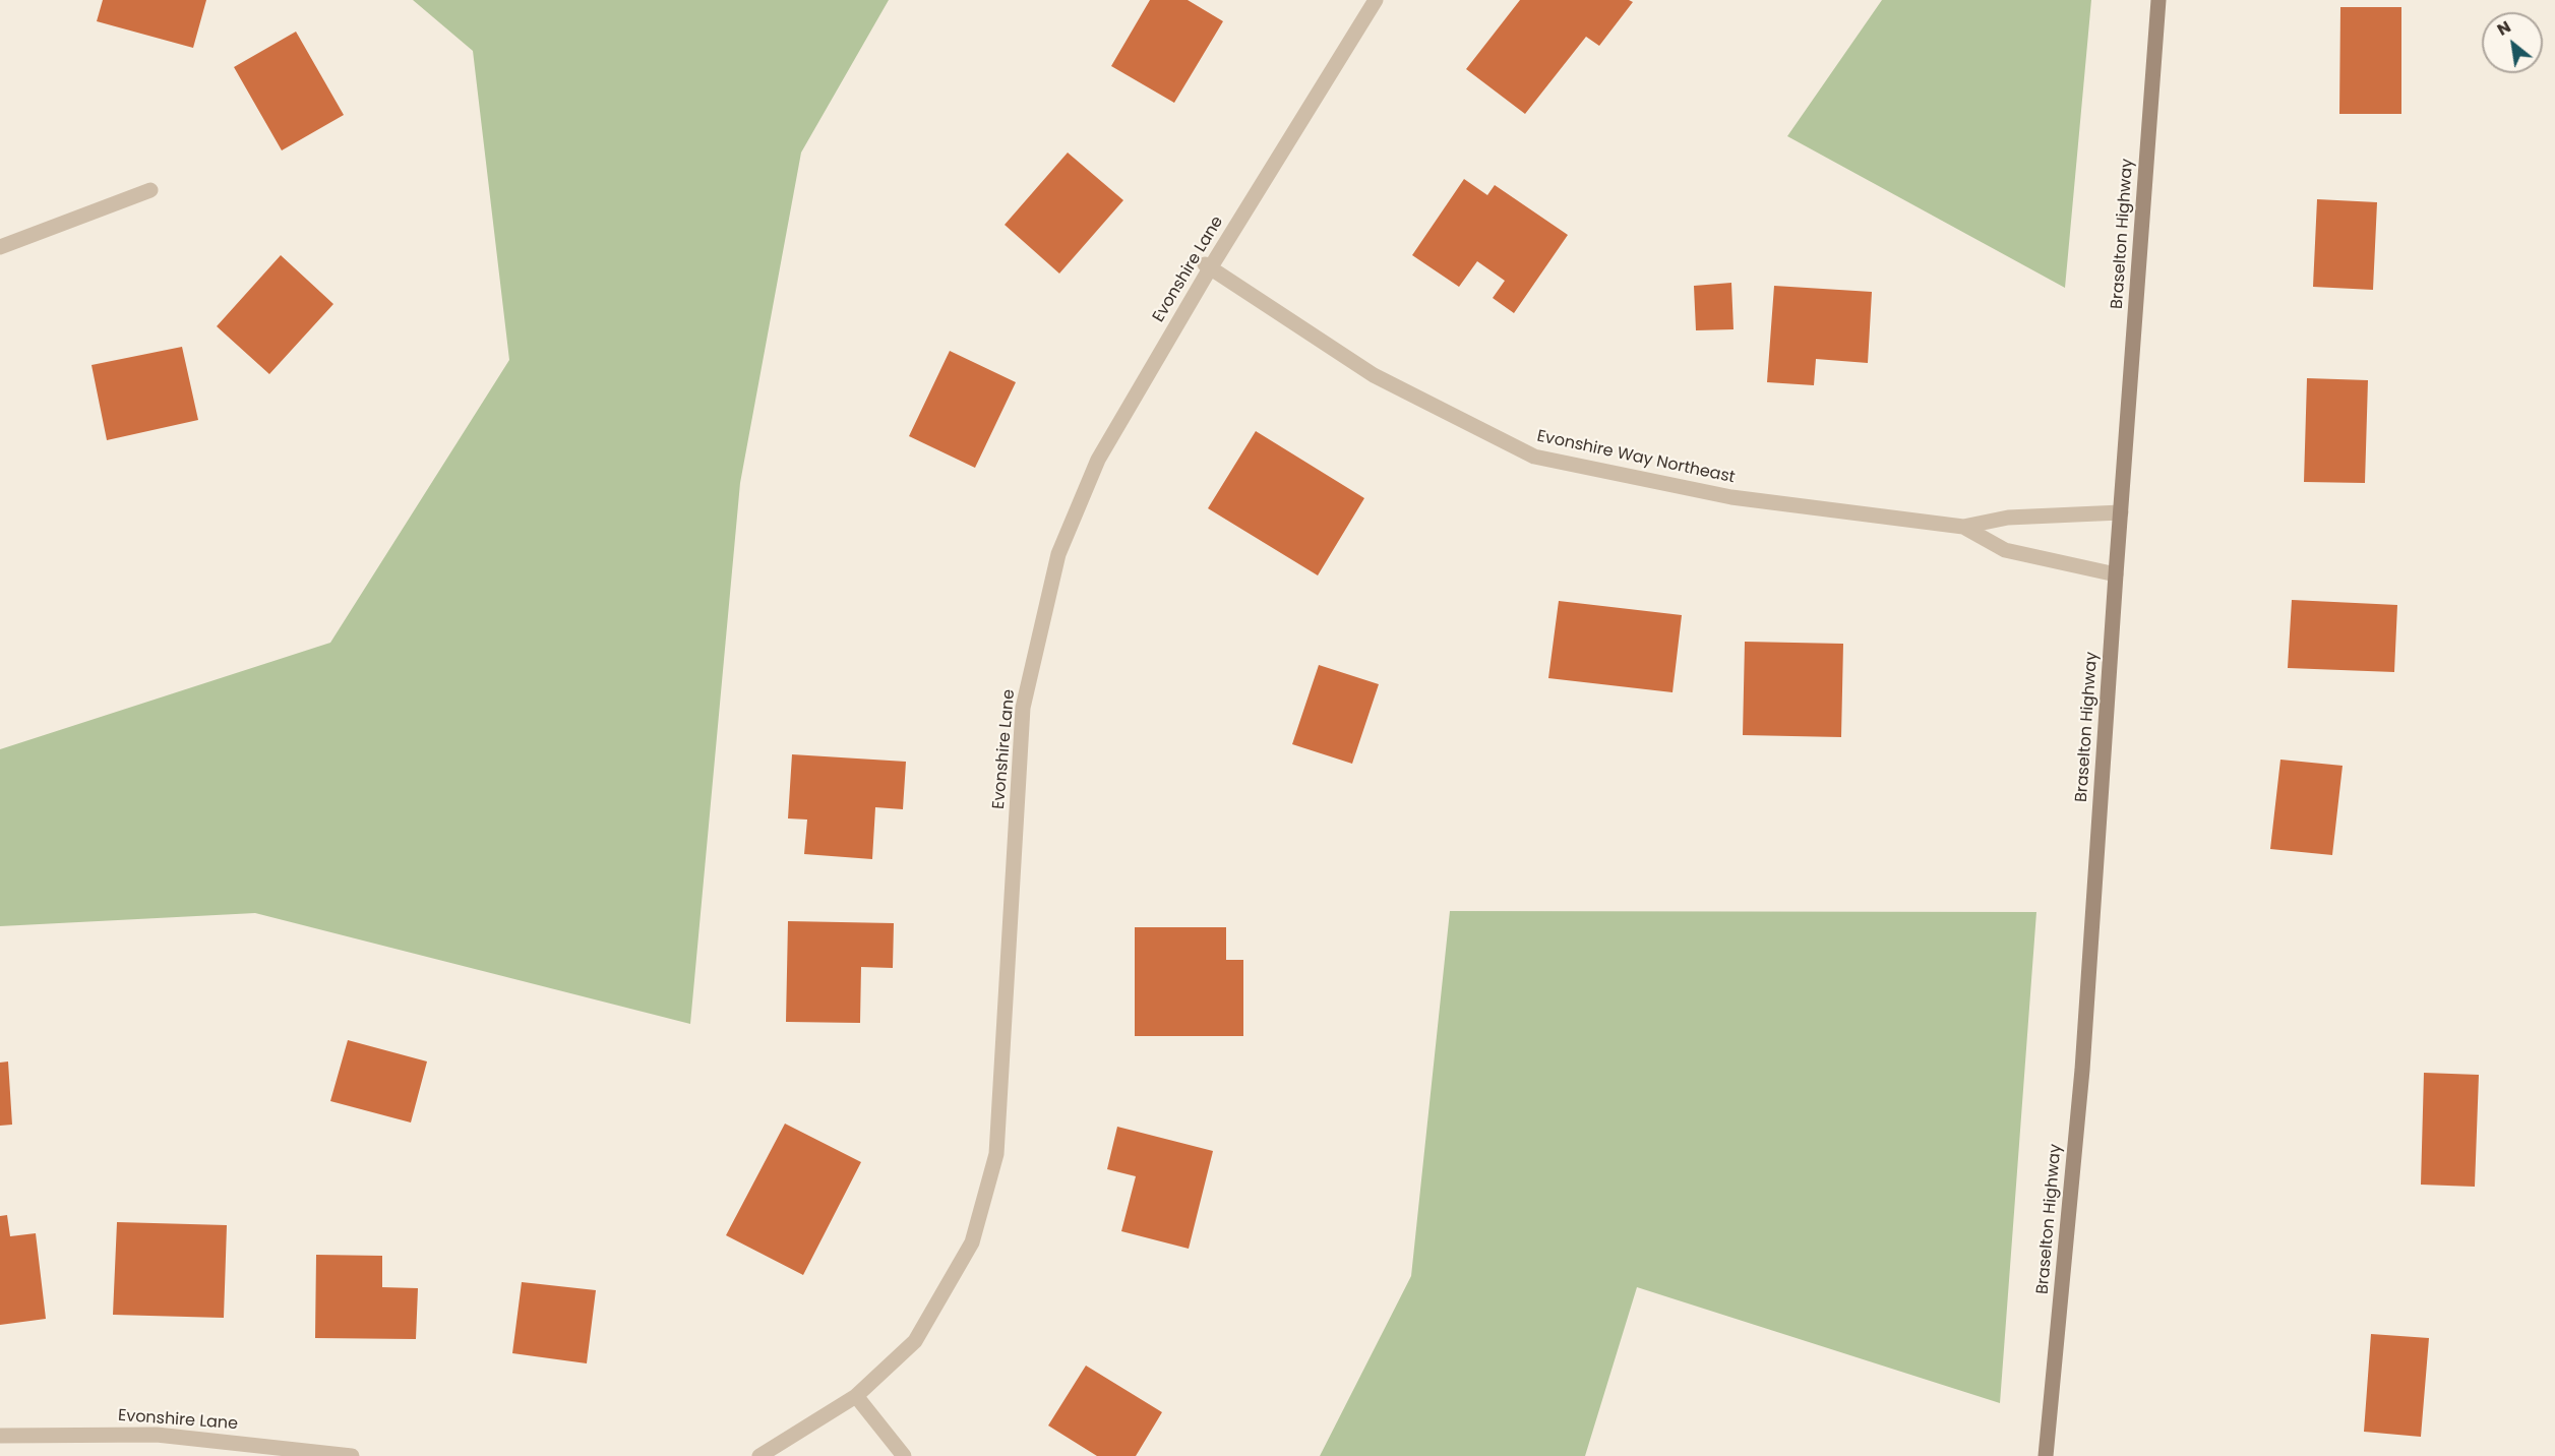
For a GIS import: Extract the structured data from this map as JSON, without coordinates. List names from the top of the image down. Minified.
{"streets":{"main road":["Braselton Highway"],"street":["Evonshire Lane","Evonshire Way Northeast"]},"crossings":[["Braselton Highway","Evonshire Way Northeast"],["Evonshire Lane","Evonshire Way Northeast"]],"north":"top left"}
